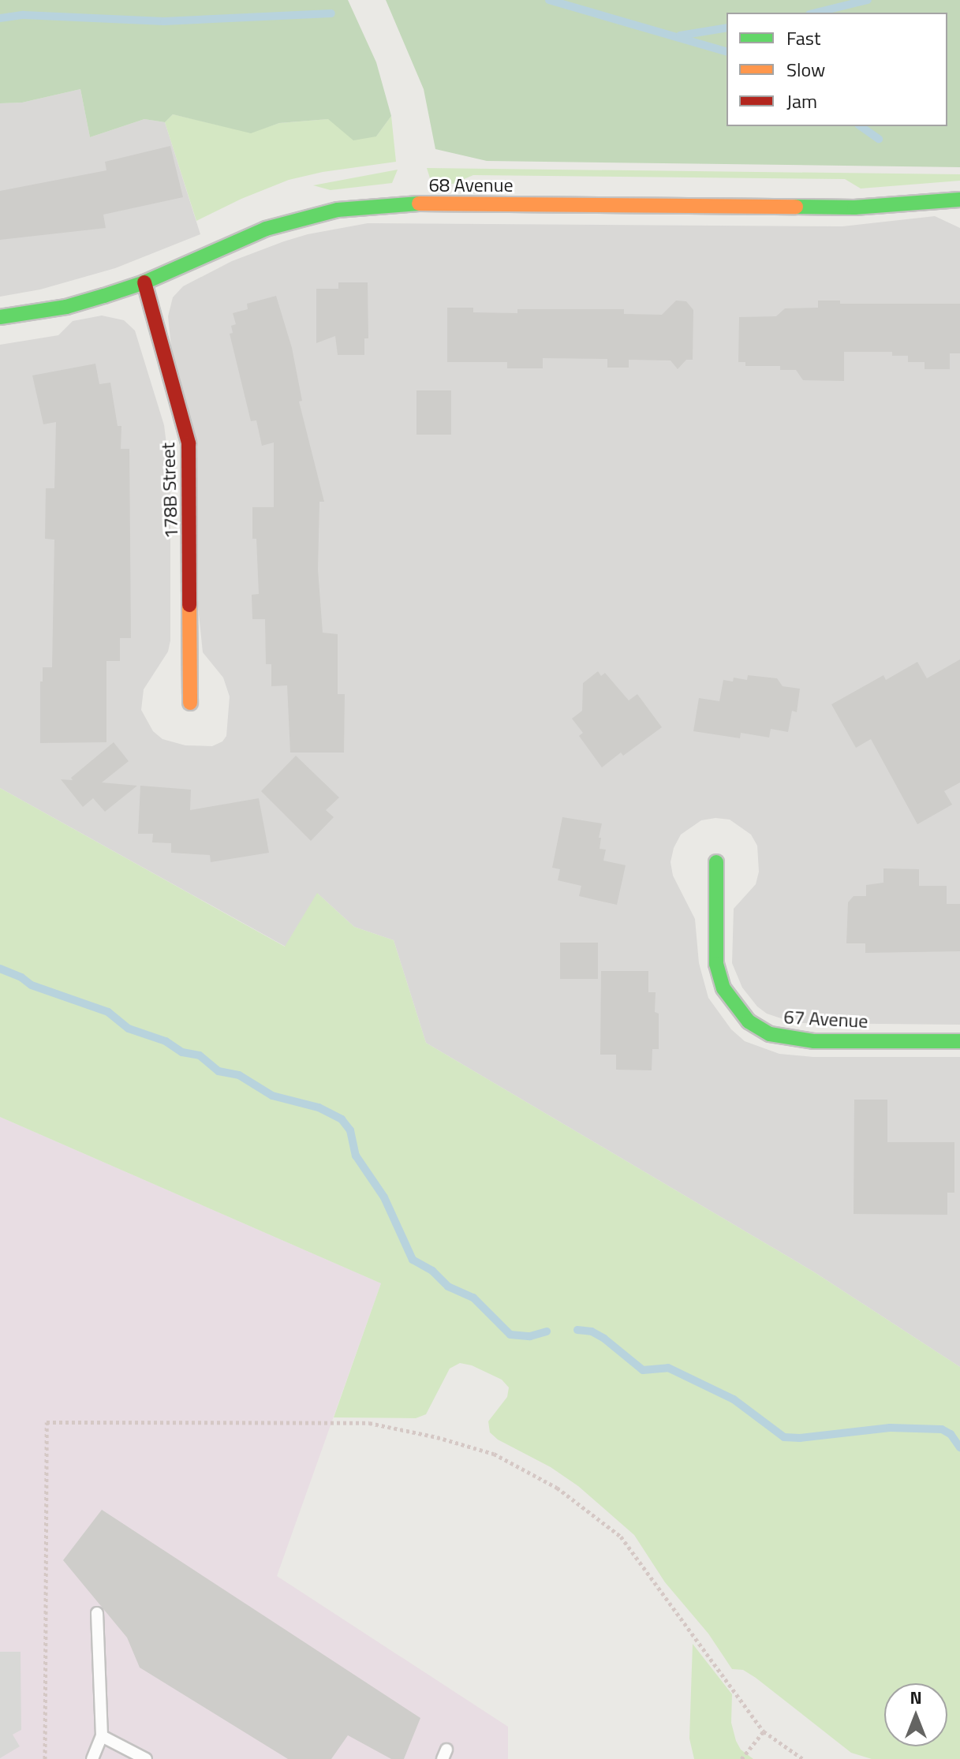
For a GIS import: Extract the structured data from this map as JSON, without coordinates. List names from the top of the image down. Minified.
{"streets":{"street":["68 Avenue","178B Street","67 Avenue"]},"crossings":[["68 Avenue","178B Street"]],"legend":["Fast","Slow","Jam"],"north":"top"}
